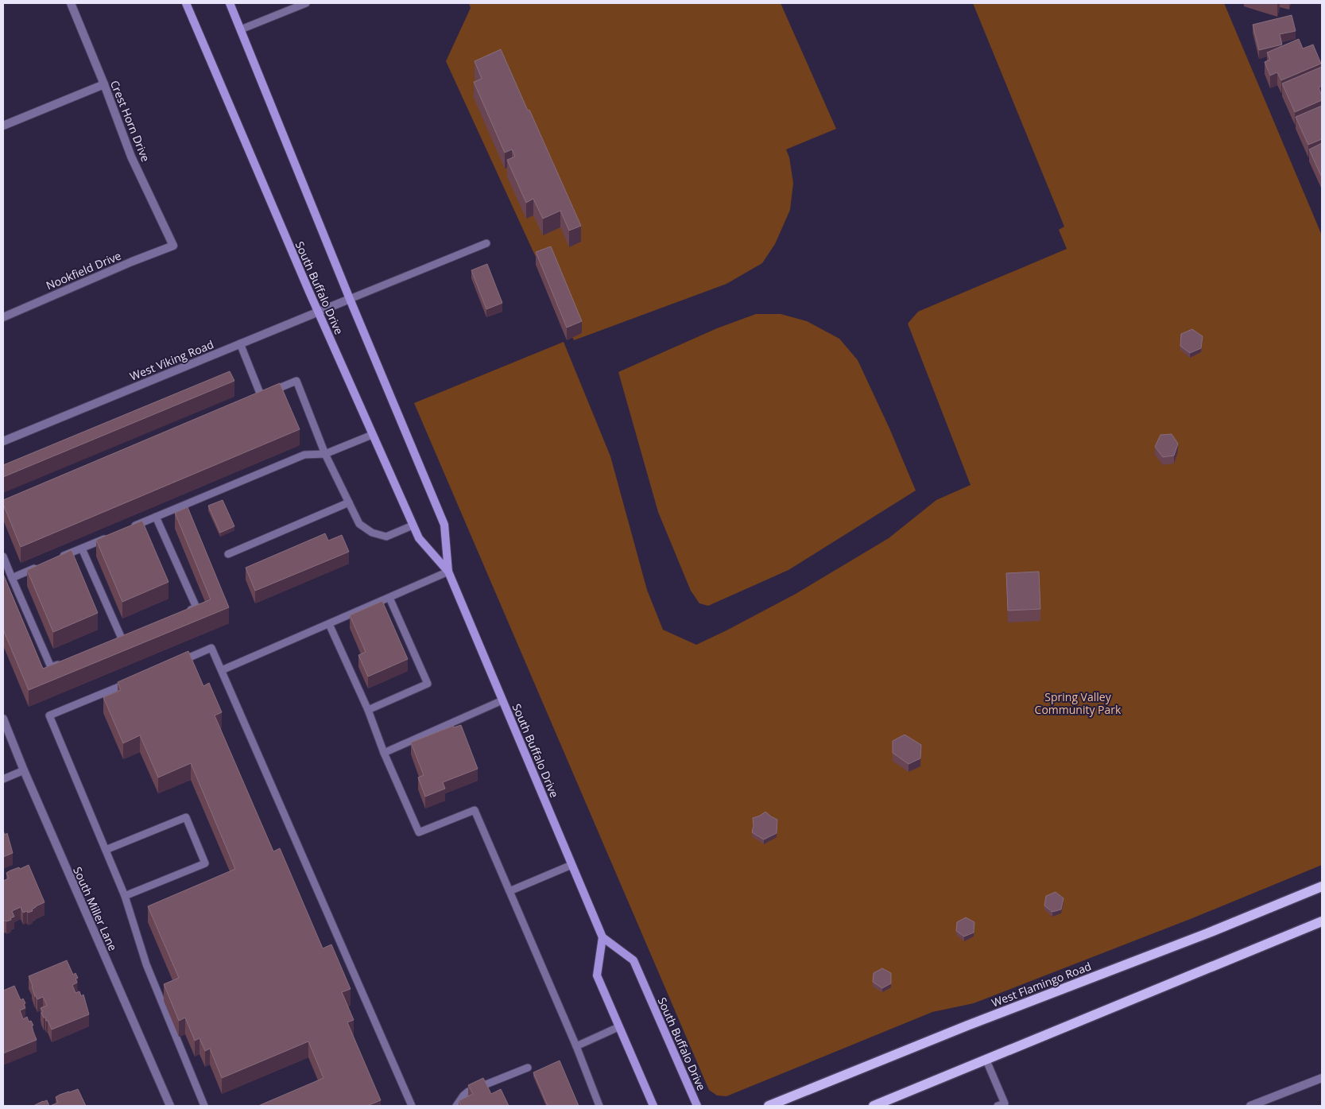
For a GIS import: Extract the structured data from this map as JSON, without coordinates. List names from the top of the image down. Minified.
{"streets":{"main road":["South Buffalo Drive","West Flamingo Road"],"street":["Crest Horn Drive","Nookfield Drive","West Viking Road","South Miller Lane"]},"crossings":[["Crest Horn Drive","Nookfield Drive"],["South Buffalo Drive","West Viking Road"]],"parks":["Spring Valley Community Park"]}
